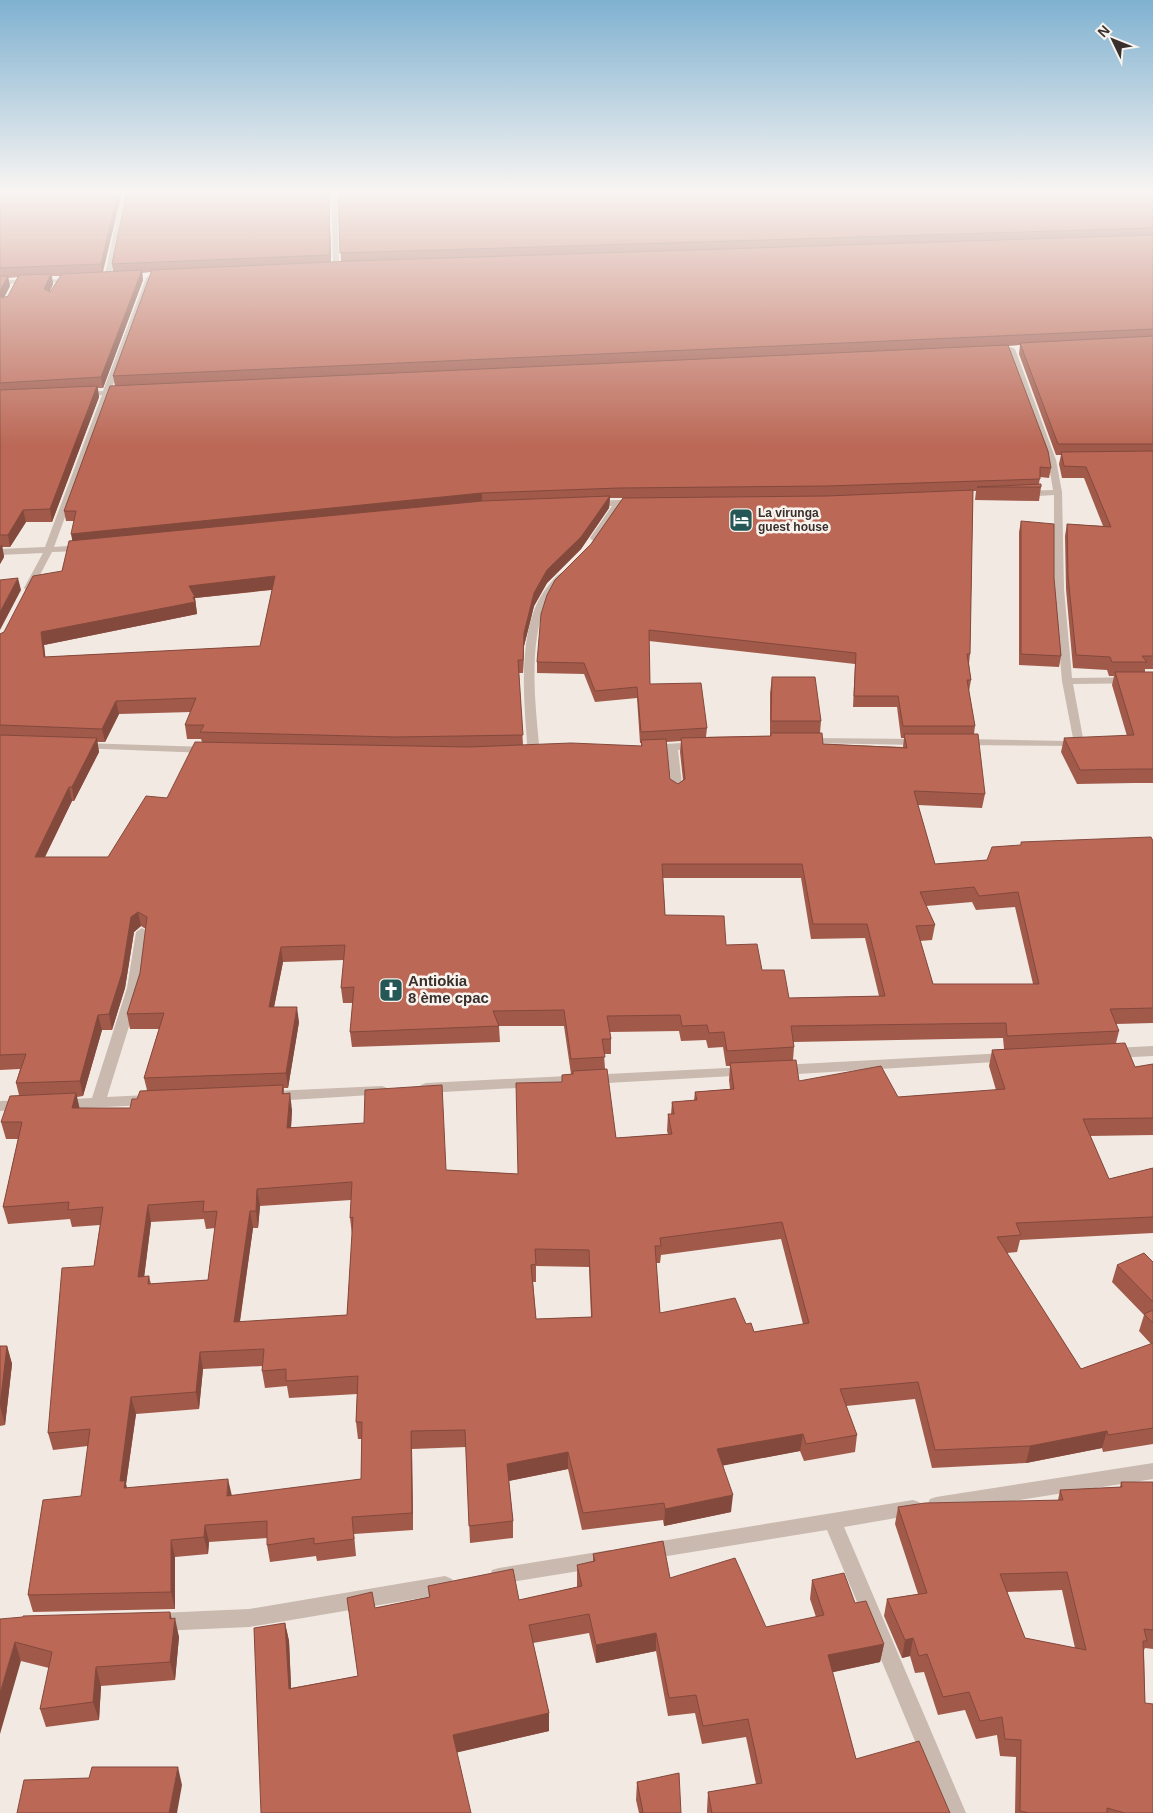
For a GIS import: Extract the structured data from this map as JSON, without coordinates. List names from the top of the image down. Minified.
{"places":{"hotel":["La virunga guest house"],"church":["Antiokia 8 ème cpac"]},"north":"top left"}
